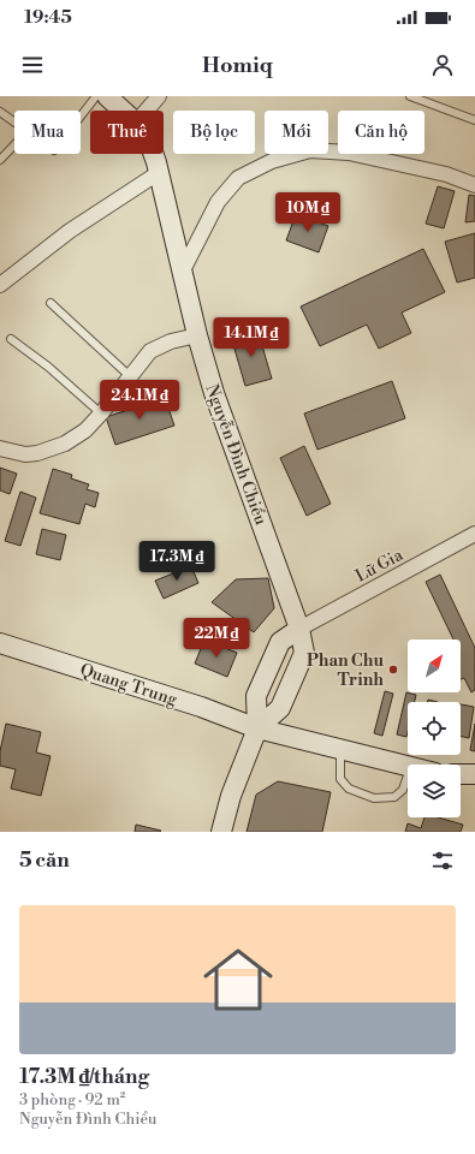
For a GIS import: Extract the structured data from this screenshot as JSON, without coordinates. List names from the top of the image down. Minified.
{"streets":{"main road":["Nguyễn Đình Chiểu","Quang Trung"],"street":["Lữ Gia"]},"crossings":[["Nguyễn Đình Chiểu","Lữ Gia"],["Nguyễn Đình Chiểu","Quang Trung"]],"places":["Phan Chu Trinh"],"north":"top right","page":{"status":"19:45","header":"Homiq","chip":["Mua","Thuê","Bộ lọc","Mới","Căn hộ"],"price":["10M ₫","14.1M ₫","24.1M ₫","17.3M ₫","22M ₫"],"heading":"5 căn","list":[{"name":"17.3M ₫/tháng","note":"3 phòng · 92 m² · Nguyễn Đình Chiểu"}]}}
